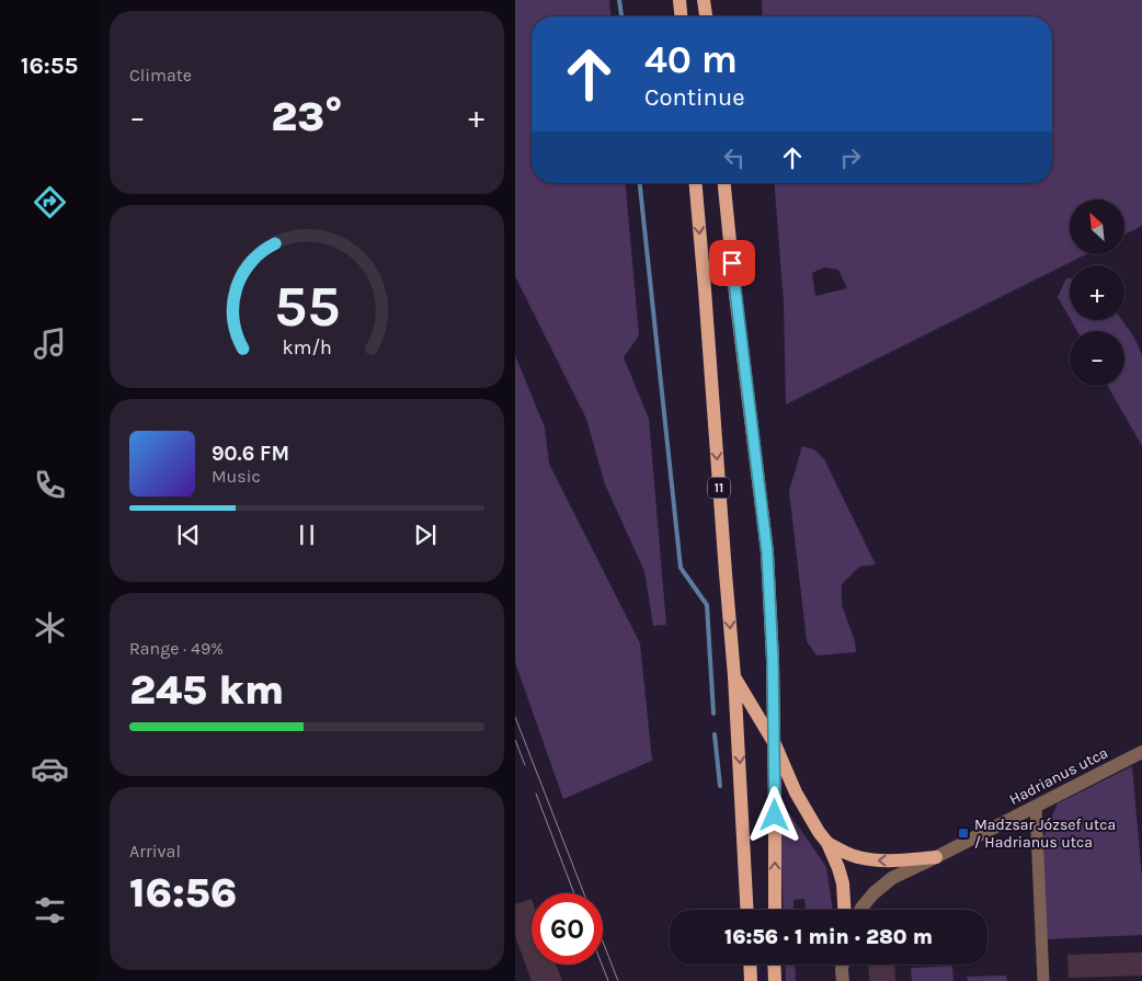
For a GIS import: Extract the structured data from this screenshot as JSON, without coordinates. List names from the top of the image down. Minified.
{"streets":{"main road":["11"],"street":["Hadrianus utca"]},"places":{"transit":["Madzsar József utca / Hadrianus utca"]},"north":"top left","page":{"tabs":"16:55","tile":["Climate",["Range · 49%","245 km"],["Arrival","16:56"]],"turn":["40 m","Continue"],"heat":["−","23°","+"],"map_buttons":["+","−"],"song":["90.6 FM","Music"],"limit":"60","trip":"16:56 · 1 min · 280 m","gauge":["55","km/h"]}}
